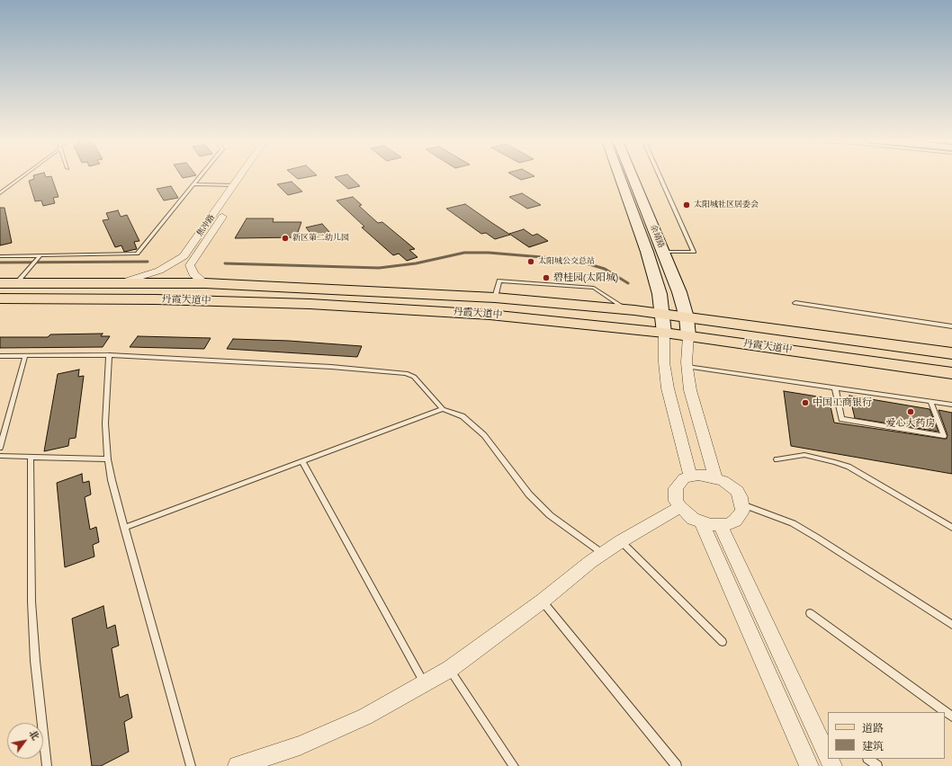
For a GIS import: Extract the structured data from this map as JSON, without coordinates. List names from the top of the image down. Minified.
{"streets":{"main road":["余靖路","丹霞大道中"],"street":["焦冲路"]},"crossings":[["焦冲路","丹霞大道中"],["余靖路","丹霞大道中"]],"places":["太阳城社区居委会","新区第二幼儿园","太阳城公交总站","碧桂园(太阳城)","中国工商银行","爱心大药房"],"legend":["道路","建筑"],"north":"top right"}
